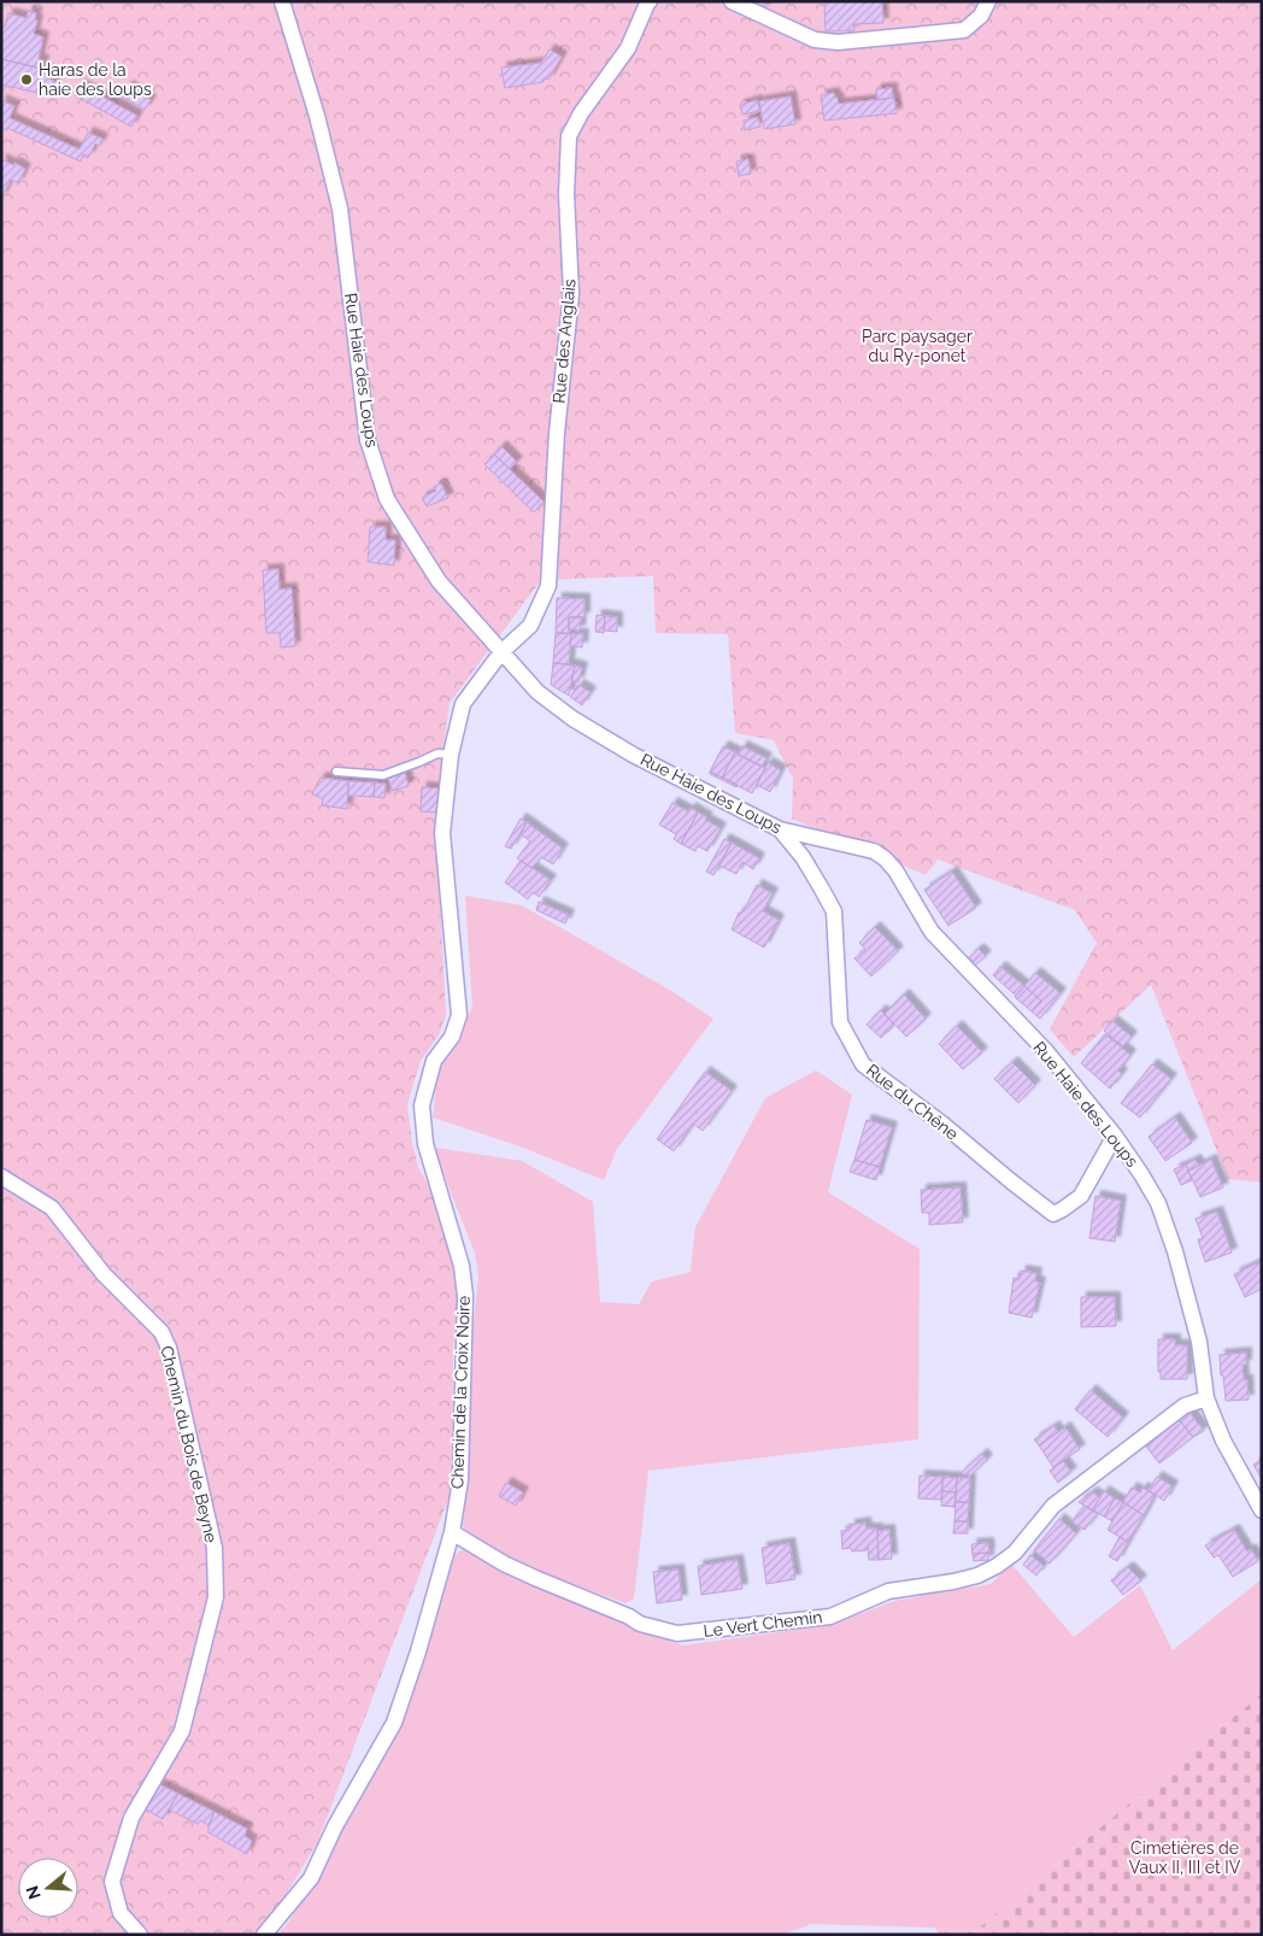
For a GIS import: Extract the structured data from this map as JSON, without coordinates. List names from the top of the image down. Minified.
{"streets":{"street":["Rue des Anglais","Rue Haie des Loups","Rue du Chêne","Chemin de la Croix Noire","Chemin du Bois de Beyne","Le Vert Chemin"]},"crossings":[["Rue des Anglais","Rue Haie des Loups"],["Rue des Anglais","Chemin de la Croix Noire"],["Rue Haie des Loups","Rue du Chêne"],["Rue Haie des Loups","Chemin de la Croix Noire"],["Rue Haie des Loups","Le Vert Chemin"],["Chemin de la Croix Noire","Le Vert Chemin"]],"parks":["Parc paysager du Ry-ponet","Cimetières de Vaux II, III et IV"],"places":["Haras de la haie des loups"],"north":"left"}
